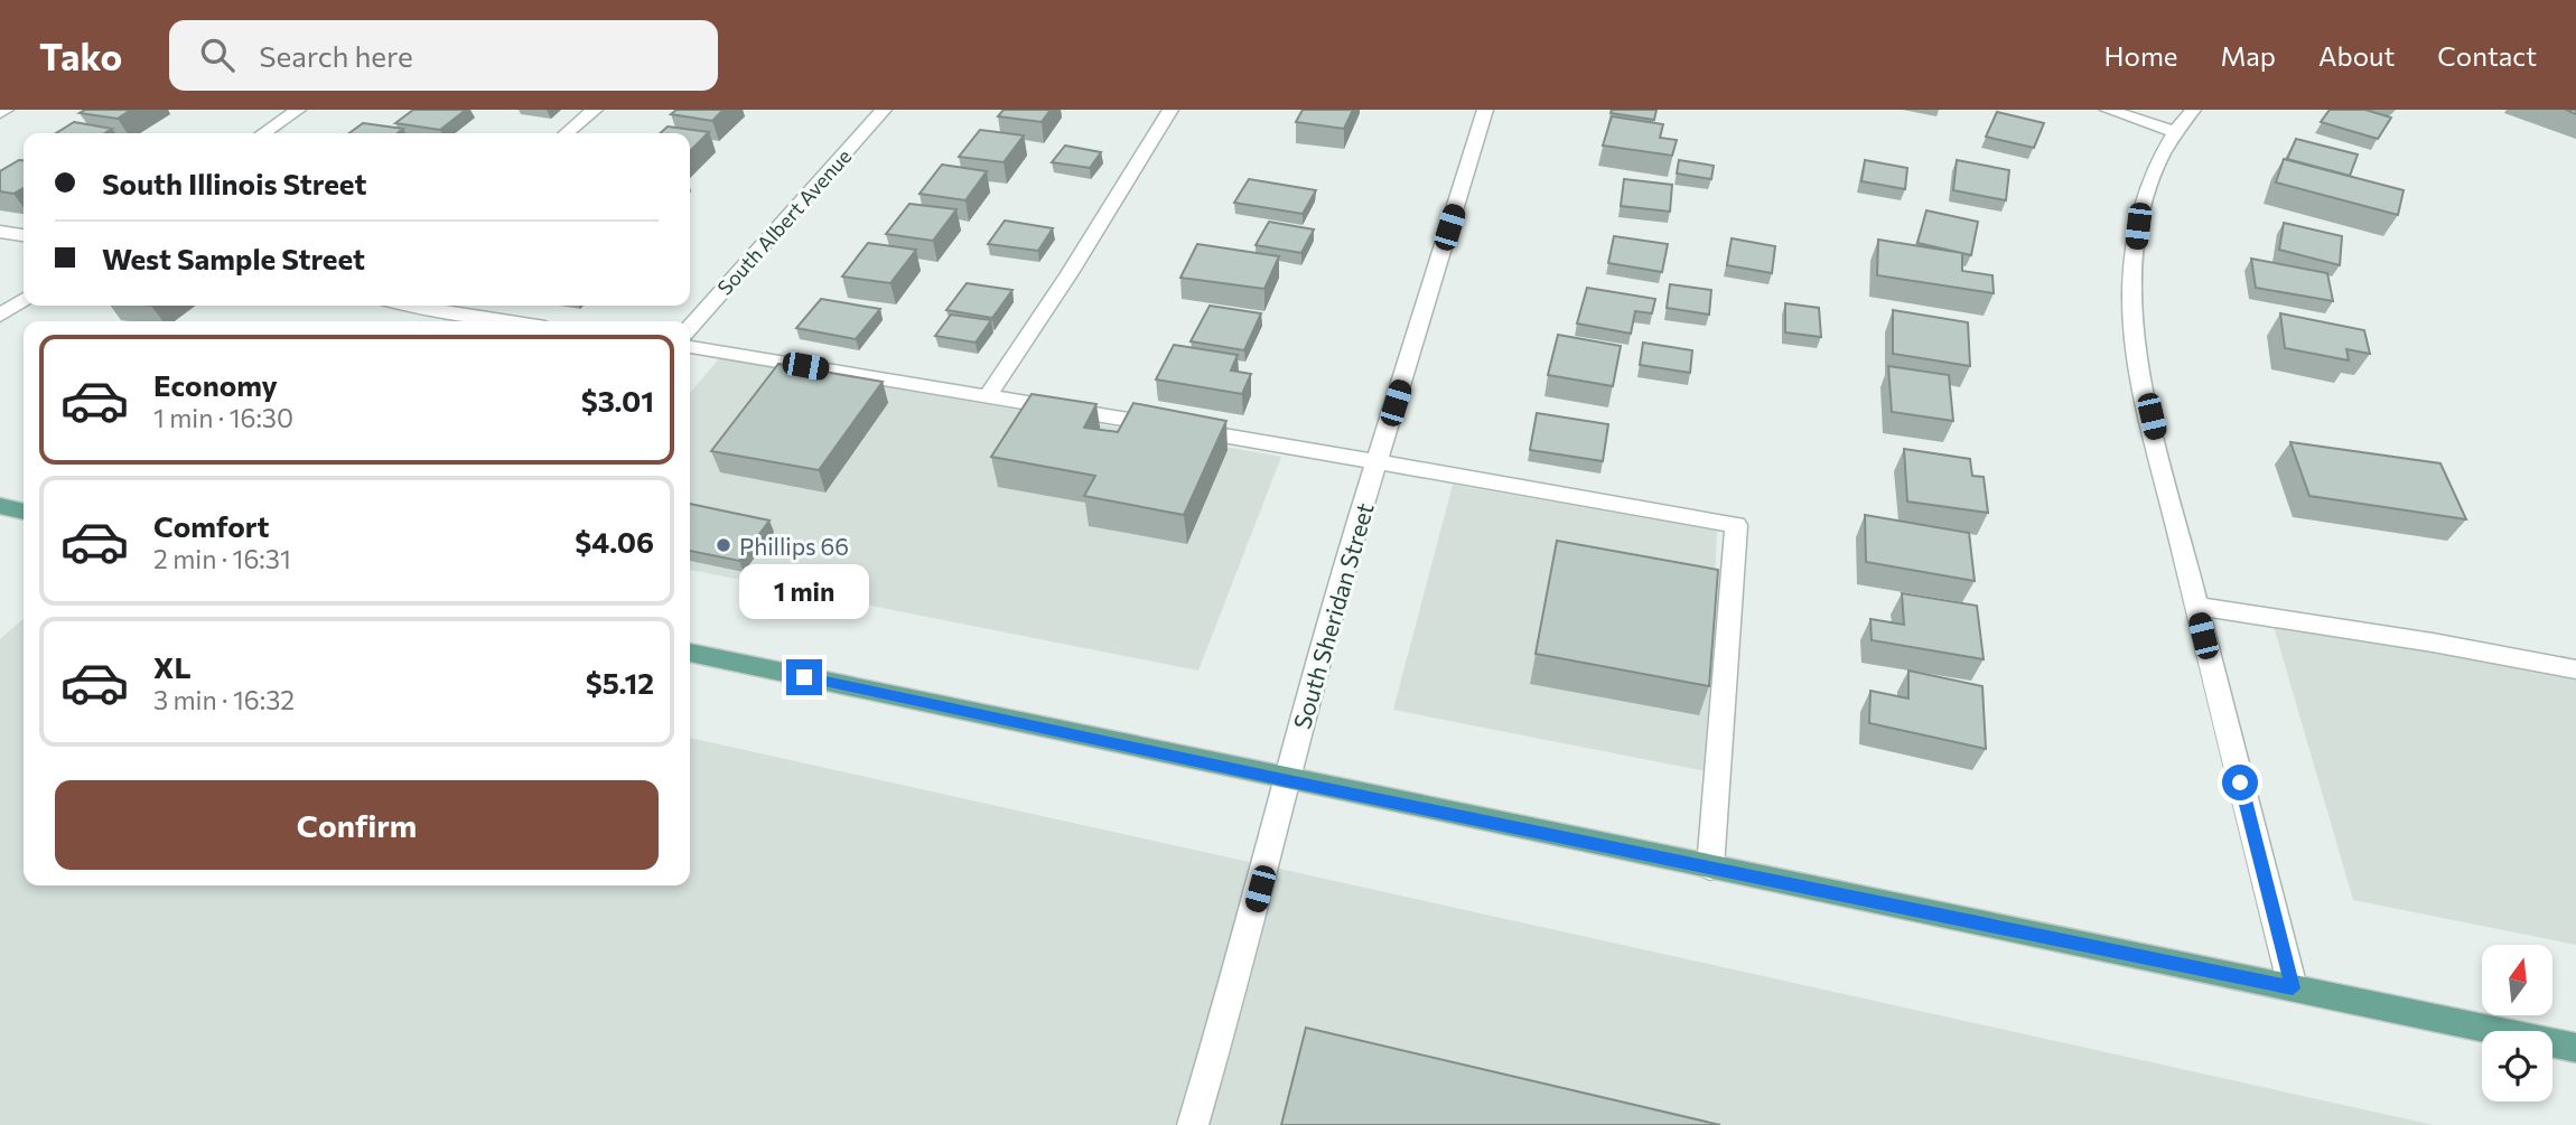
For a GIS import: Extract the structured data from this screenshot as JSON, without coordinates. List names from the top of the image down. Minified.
{"streets":{"street":["South Albert Avenue","South Sheridan Street"]},"places":["Phillips 66"],"north":"top","page":{"header":"Tako","search":"Search here","nav":["Home","Map","About","Contact"],"banner":["South Illinois Street","West Sample Street"],"list":[{"name":"Economy","note":"1 min · 16:30","value":"$3.01"},{"name":"Comfort","note":"2 min · 16:31","value":"$4.06"},{"name":"XL","note":"3 min · 16:32","value":"$5.12"}],"bubble":"1 min","buttons":"Confirm"}}
